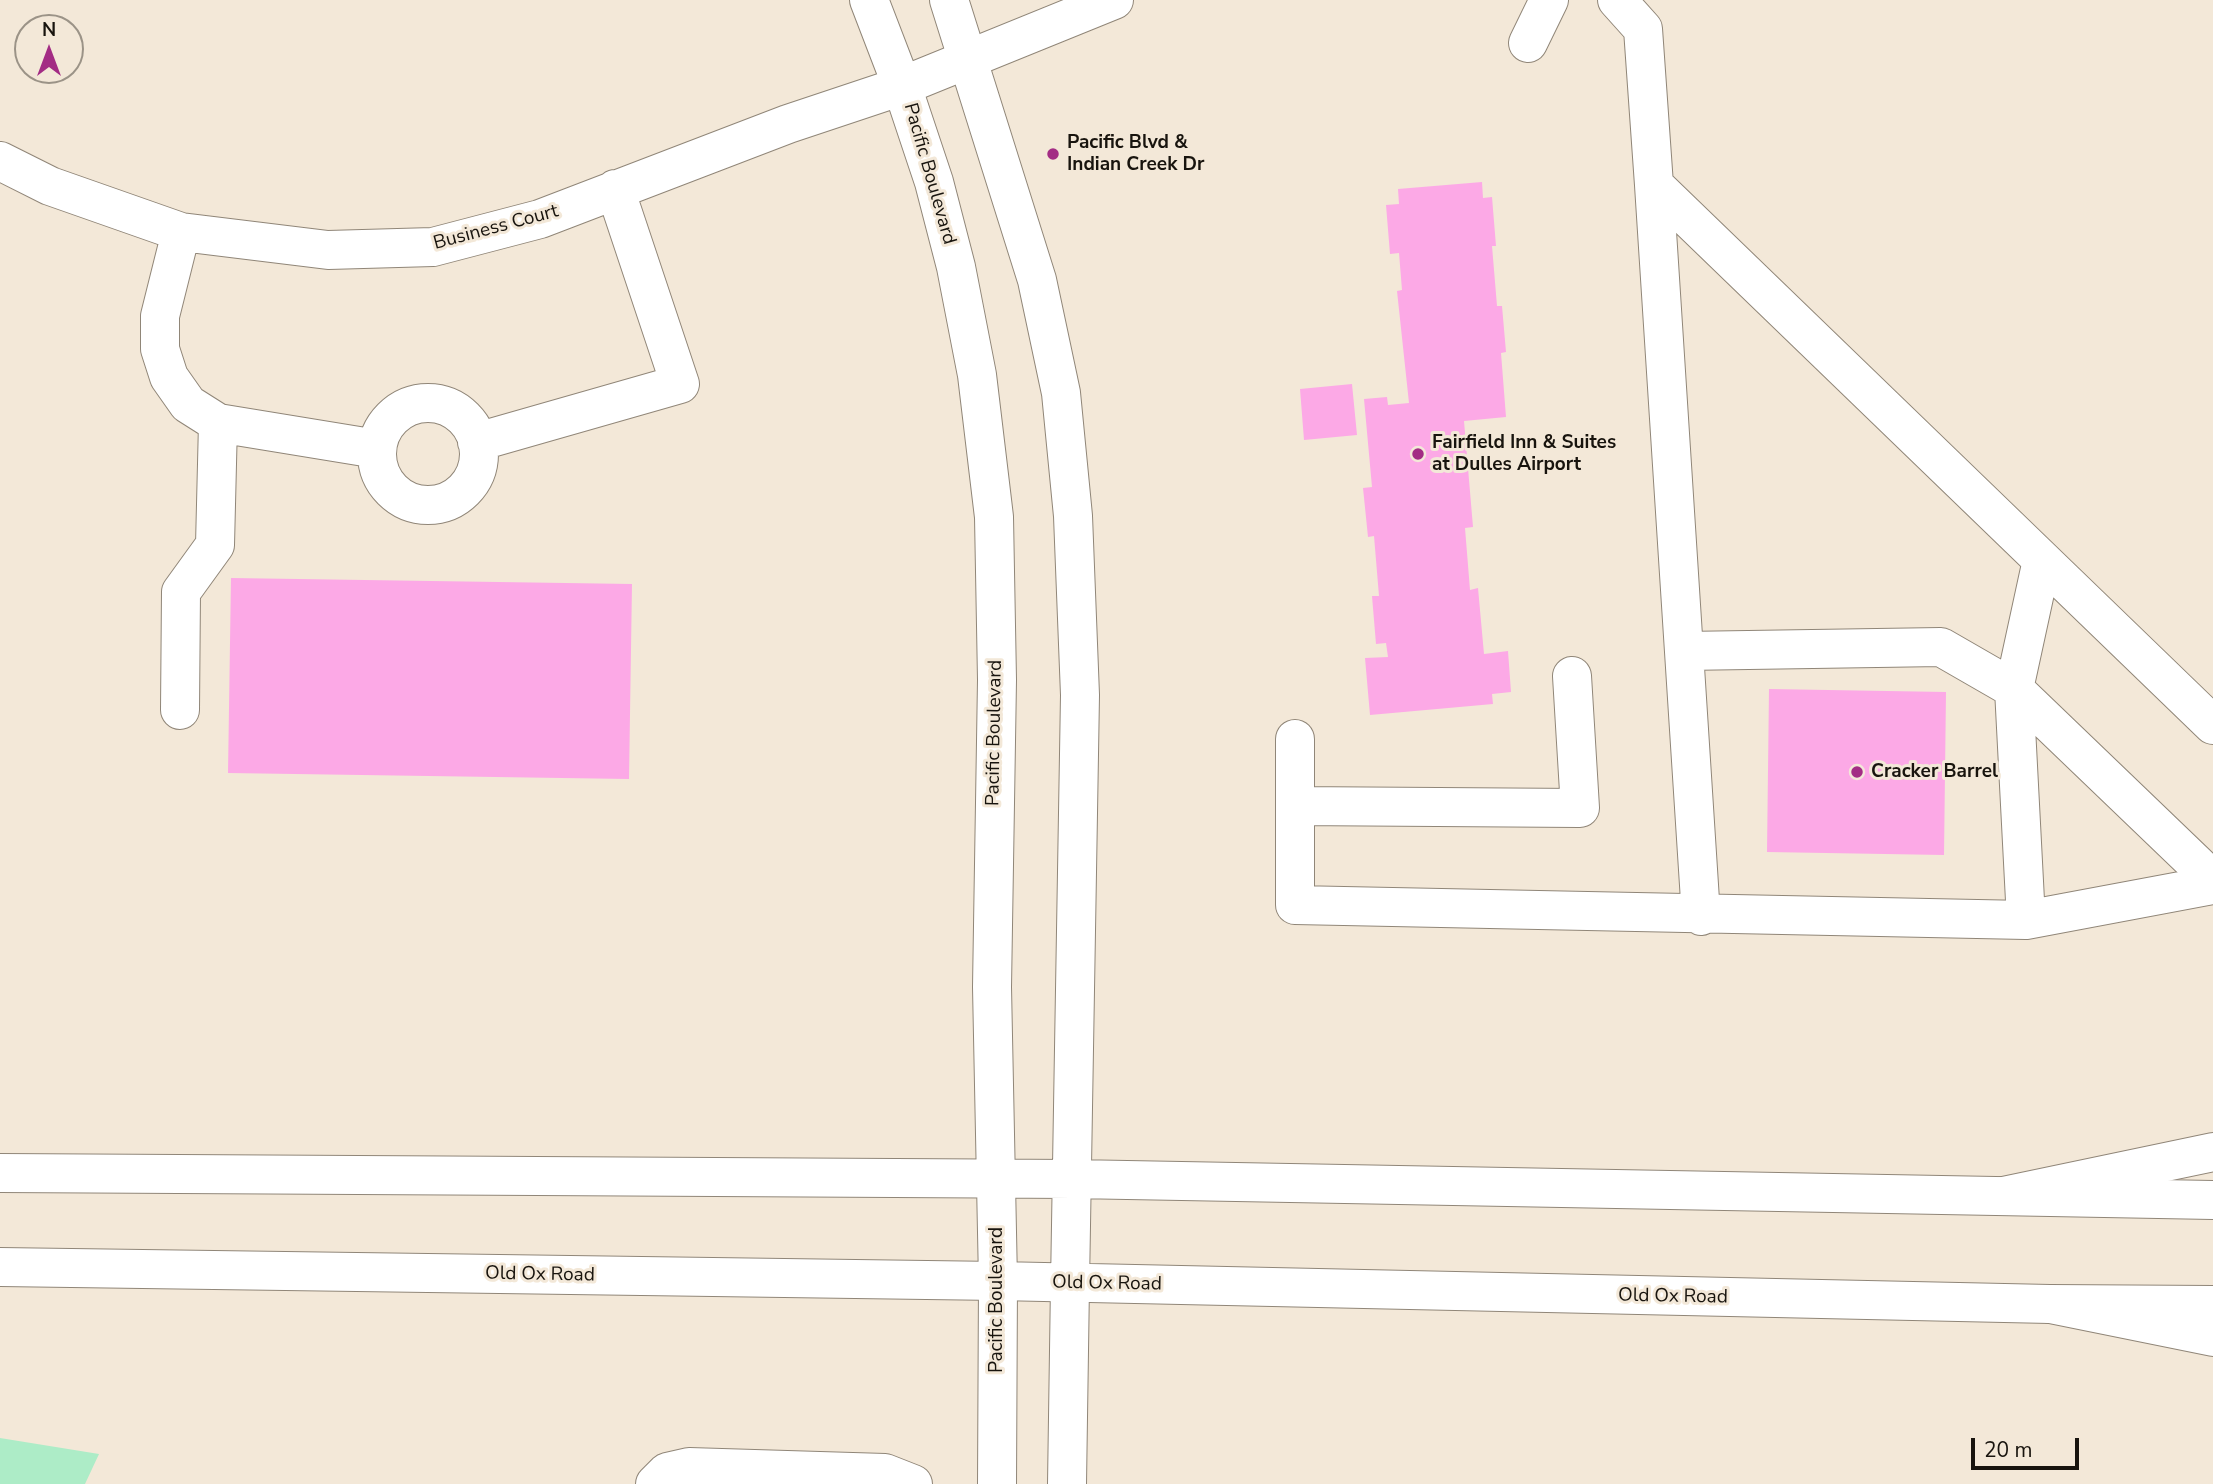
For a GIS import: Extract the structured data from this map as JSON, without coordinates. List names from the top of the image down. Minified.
{"streets":{"main road":["Pacific Boulevard","Business Court","Old Ox Road"]},"crossings":[["Pacific Boulevard","Business Court"],["Pacific Boulevard","Old Ox Road"]],"places":["Pacific Blvd & Indian Creek Dr","Fairfield Inn & Suites at Dulles Airport","Cracker Barrel"],"scale_bar":"20 m","north":"top"}
